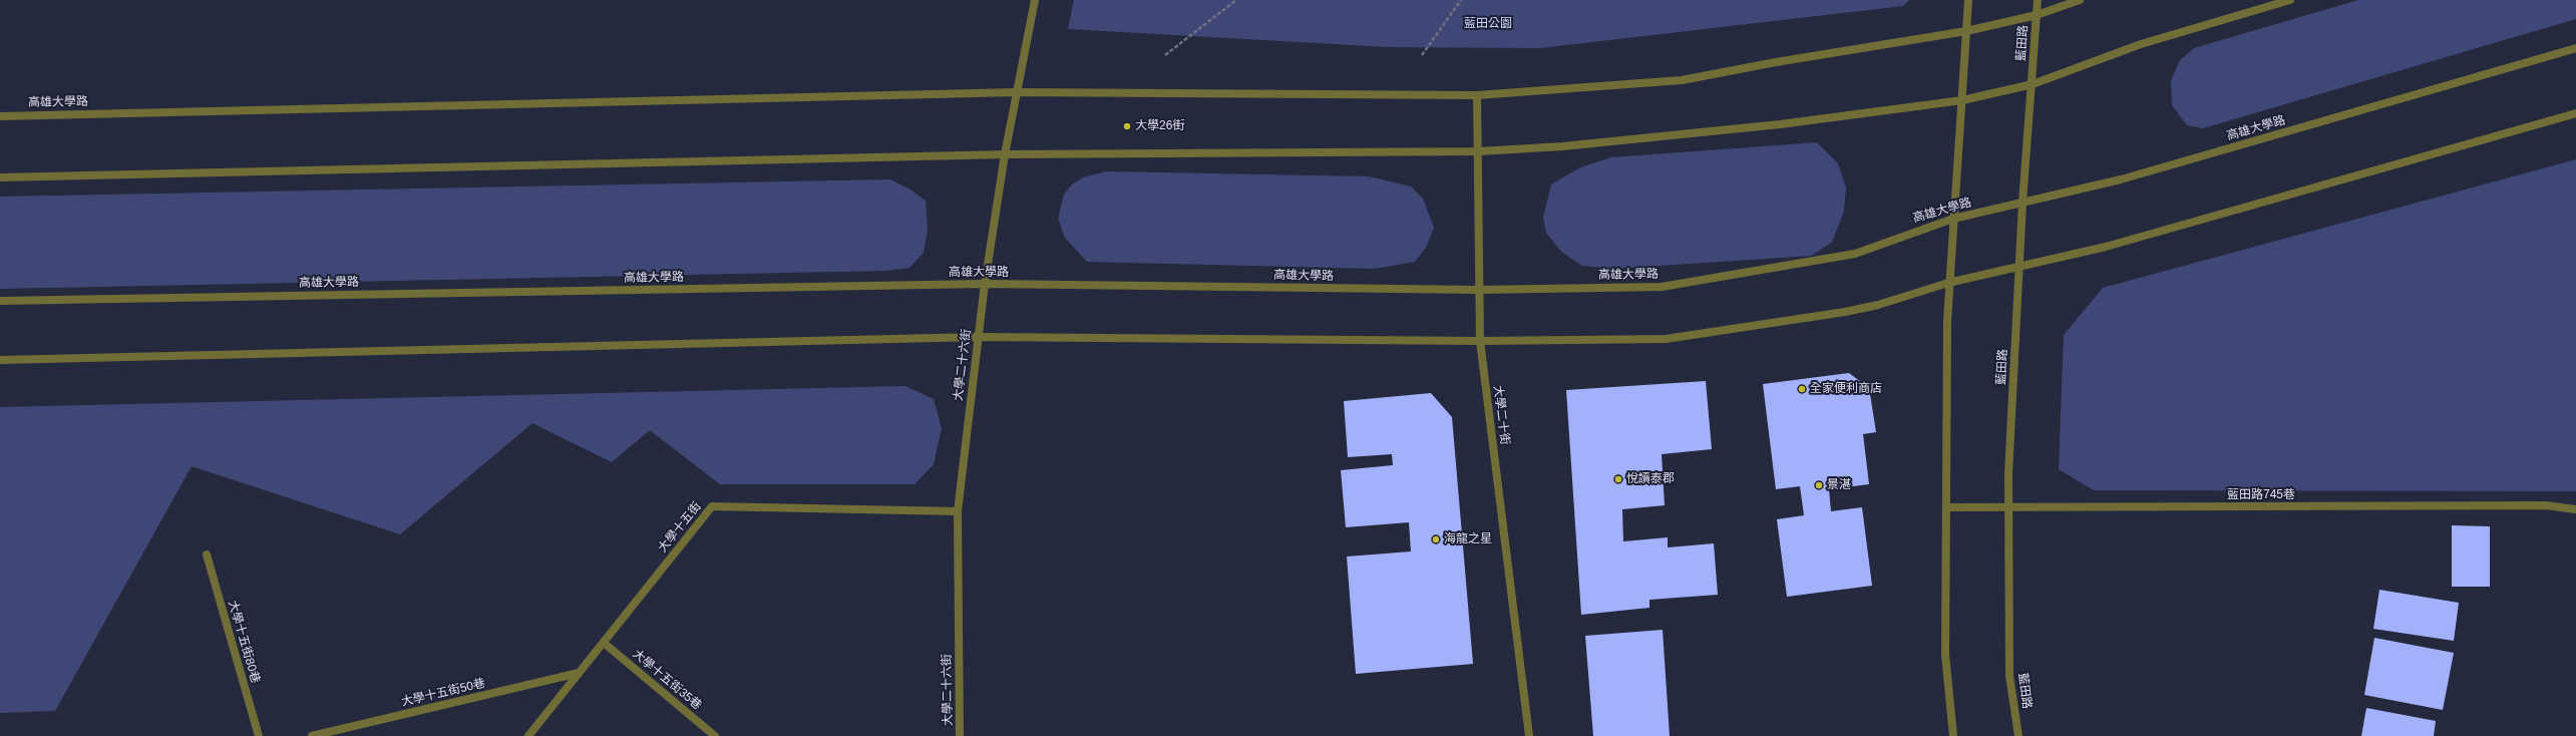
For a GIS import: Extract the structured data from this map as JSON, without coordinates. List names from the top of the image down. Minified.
{"streets":{"street":["藍田路","高雄大學路","大學二十六街","大學二十街","藍田路745巷","大學十五街","大學十五街80巷","大學十五街35巷","大學十五街50巷"]},"crossings":[["藍田路","高雄大學路"],["藍田路","藍田路745巷"],["高雄大學路","大學二十六街"],["高雄大學路","大學二十街"],["大學二十六街","大學十五街"],["大學十五街","大學十五街35巷"],["大學十五街","大學十五街50巷"]],"parks":["藍田公園"],"places":["大學26街","全家便利商店","悅讀泰郡","景湛","海龍之星"]}
